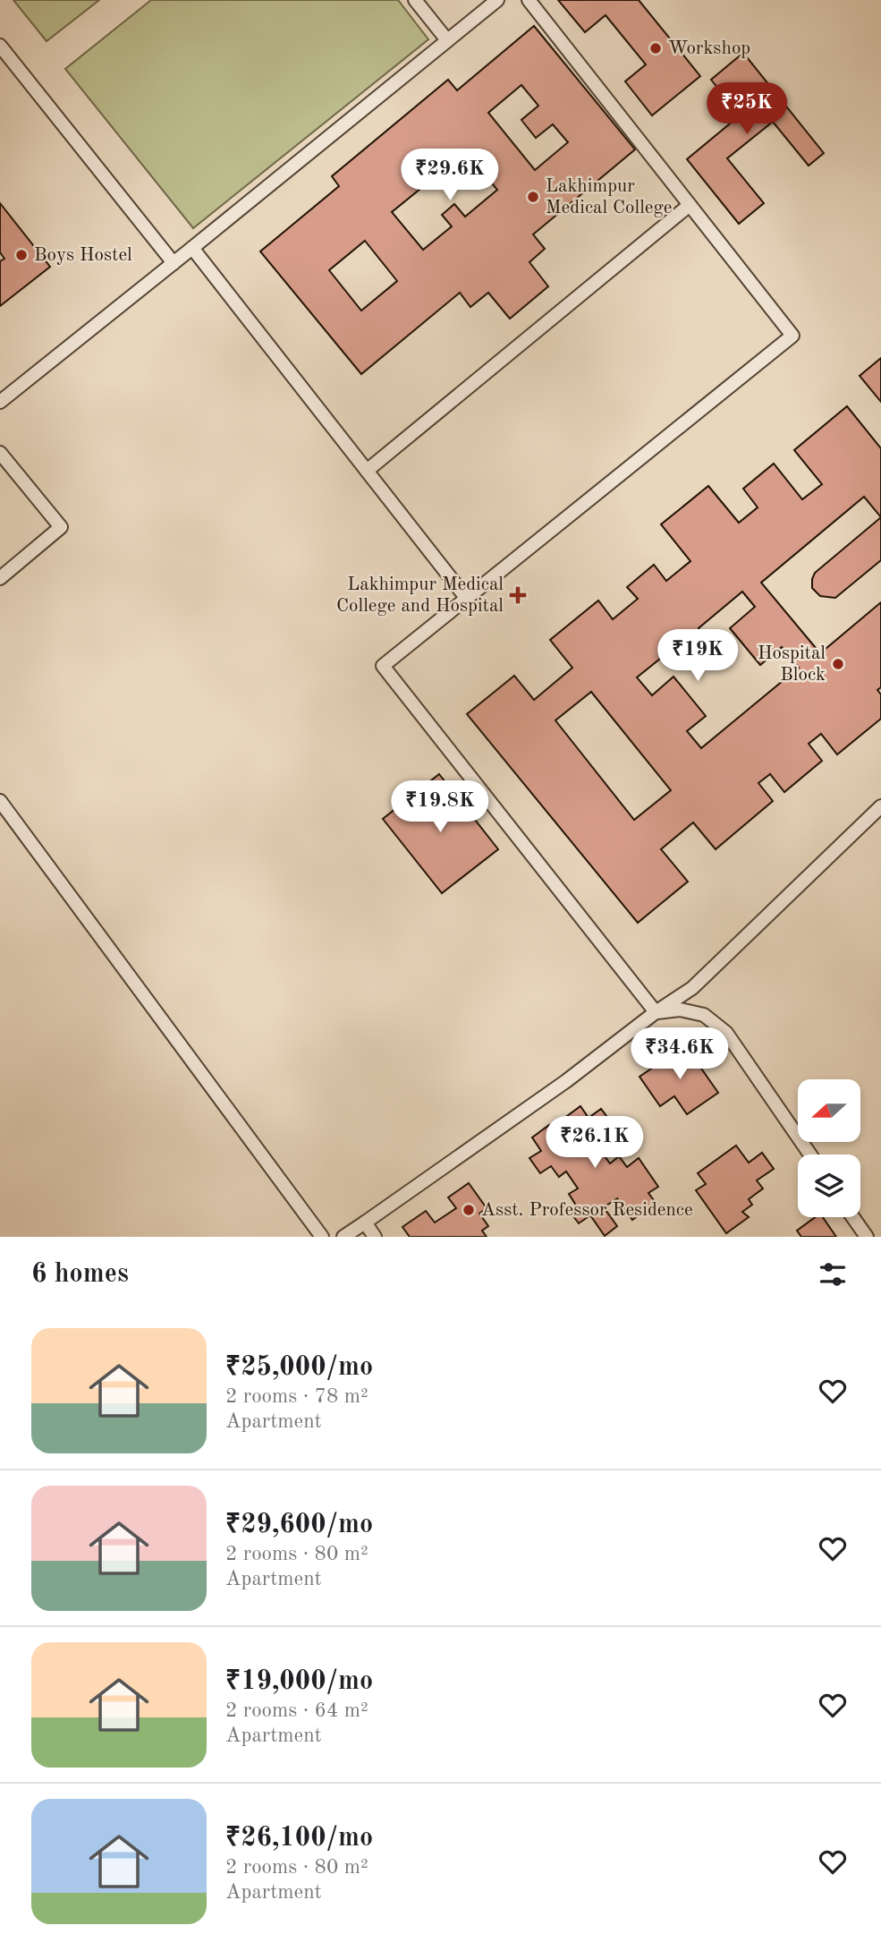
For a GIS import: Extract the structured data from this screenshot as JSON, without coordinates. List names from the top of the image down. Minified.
{"places":{"other":["Workshop","Lakhimpur Medical College","Boys Hostel","Hospital Block","Asst. Professor Residence"],"health":["Lakhimpur Medical College and Hospital"]},"north":"left","page":{"price":["₹25K","₹29.6K","₹19K","₹19.8K","₹34.6K","₹26.1K"],"heading":"6 homes","list":[{"name":"₹25,000/mo","note":"2 rooms · 78 m² · Apartment"},{"name":"₹29,600/mo","note":"2 rooms · 80 m² · Apartment"},{"name":"₹19,000/mo","note":"2 rooms · 64 m² · Apartment"},{"name":"₹26,100/mo","note":"2 rooms · 80 m² · Apartment"}]}}
